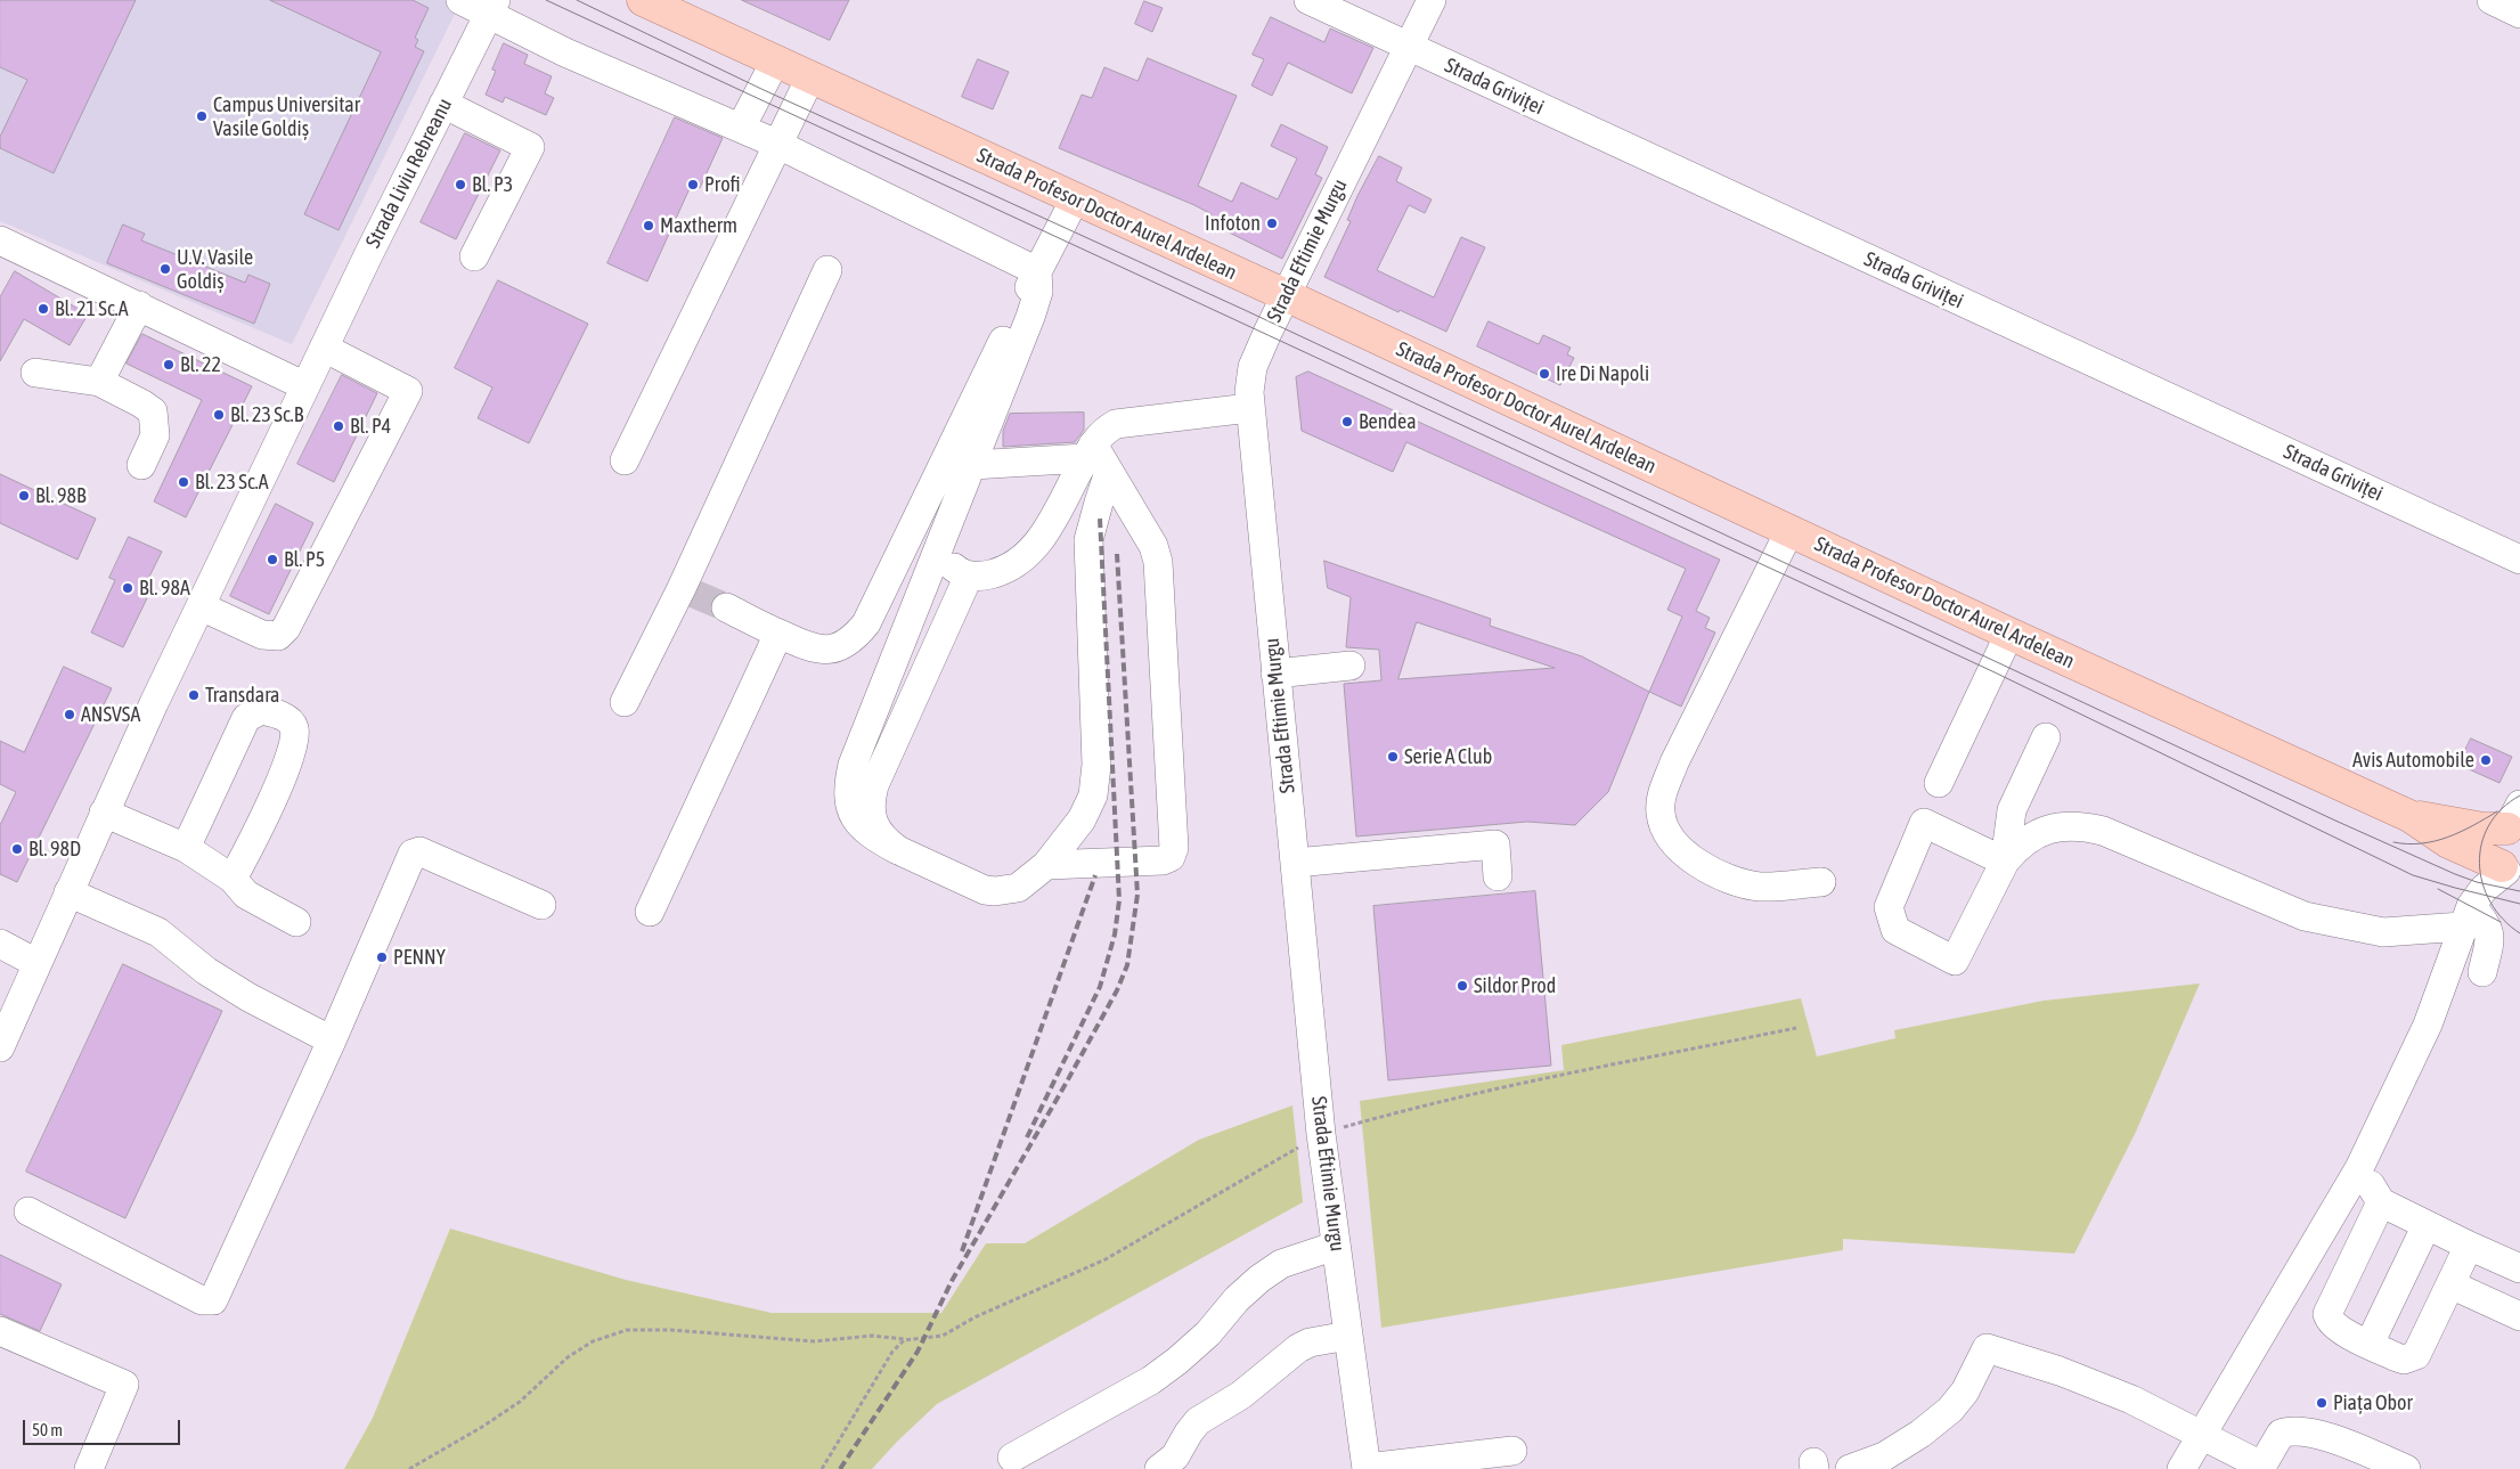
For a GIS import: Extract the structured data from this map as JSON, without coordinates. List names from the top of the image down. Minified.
{"streets":{"main road":["Strada Profesor Doctor Aurel Ardelean"],"street":["Strada Griviței","Strada Liviu Rebreanu","Strada Eftimie Murgu"]},"crossings":[["Strada Griviței","Strada Eftimie Murgu"],["Strada Profesor Doctor Aurel Ardelean","Strada Eftimie Murgu"]],"places":["Campus Universitar Vasile Goldiș","Bl. P3","Profi","Infoton","Maxtherm","U.V. Vasile Goldiș","Bl. 21 Sc.A","Bl. 22","Ire Di Napoli","Bl. 23 Sc.B","Bendea","Bl. P4","Bl. 23 Sc.A","Bl. 98B","Bl. P5","Bl. 98A","Transdara","ANSVSA","Serie A Club","Avis Automobile","Bl. 98D","PENNY","Sildor Prod","Piața Obor"],"scale_bar":"50 m"}
